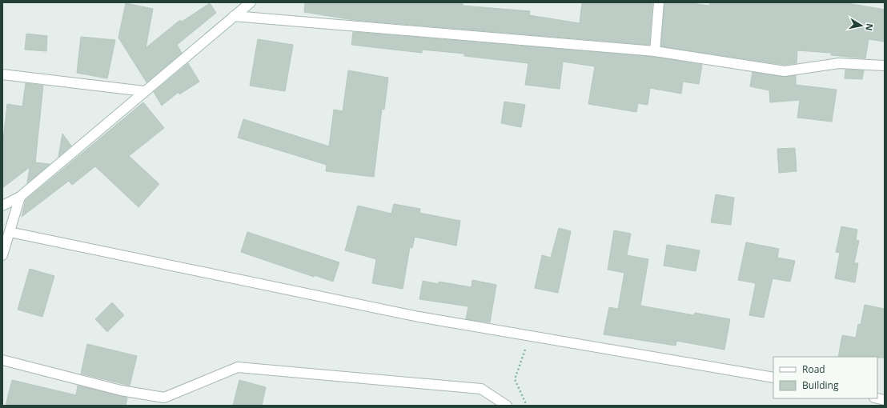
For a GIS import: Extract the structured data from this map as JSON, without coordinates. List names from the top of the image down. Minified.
{"legend":["Road","Building"],"north":"right"}
